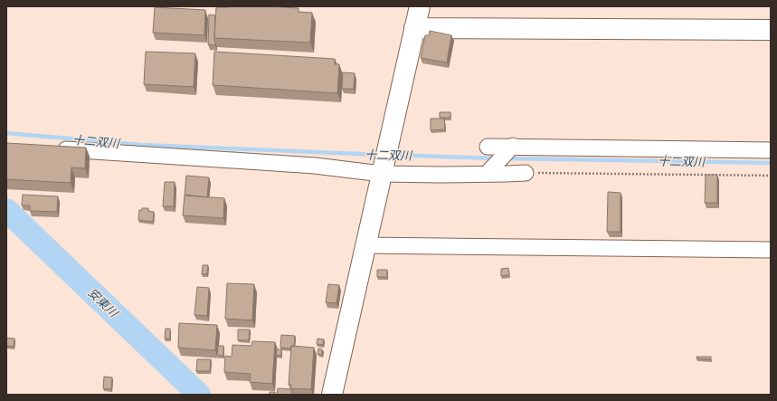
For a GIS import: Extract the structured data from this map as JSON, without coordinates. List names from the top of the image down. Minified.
{"water":["十二双川","安東川"]}
